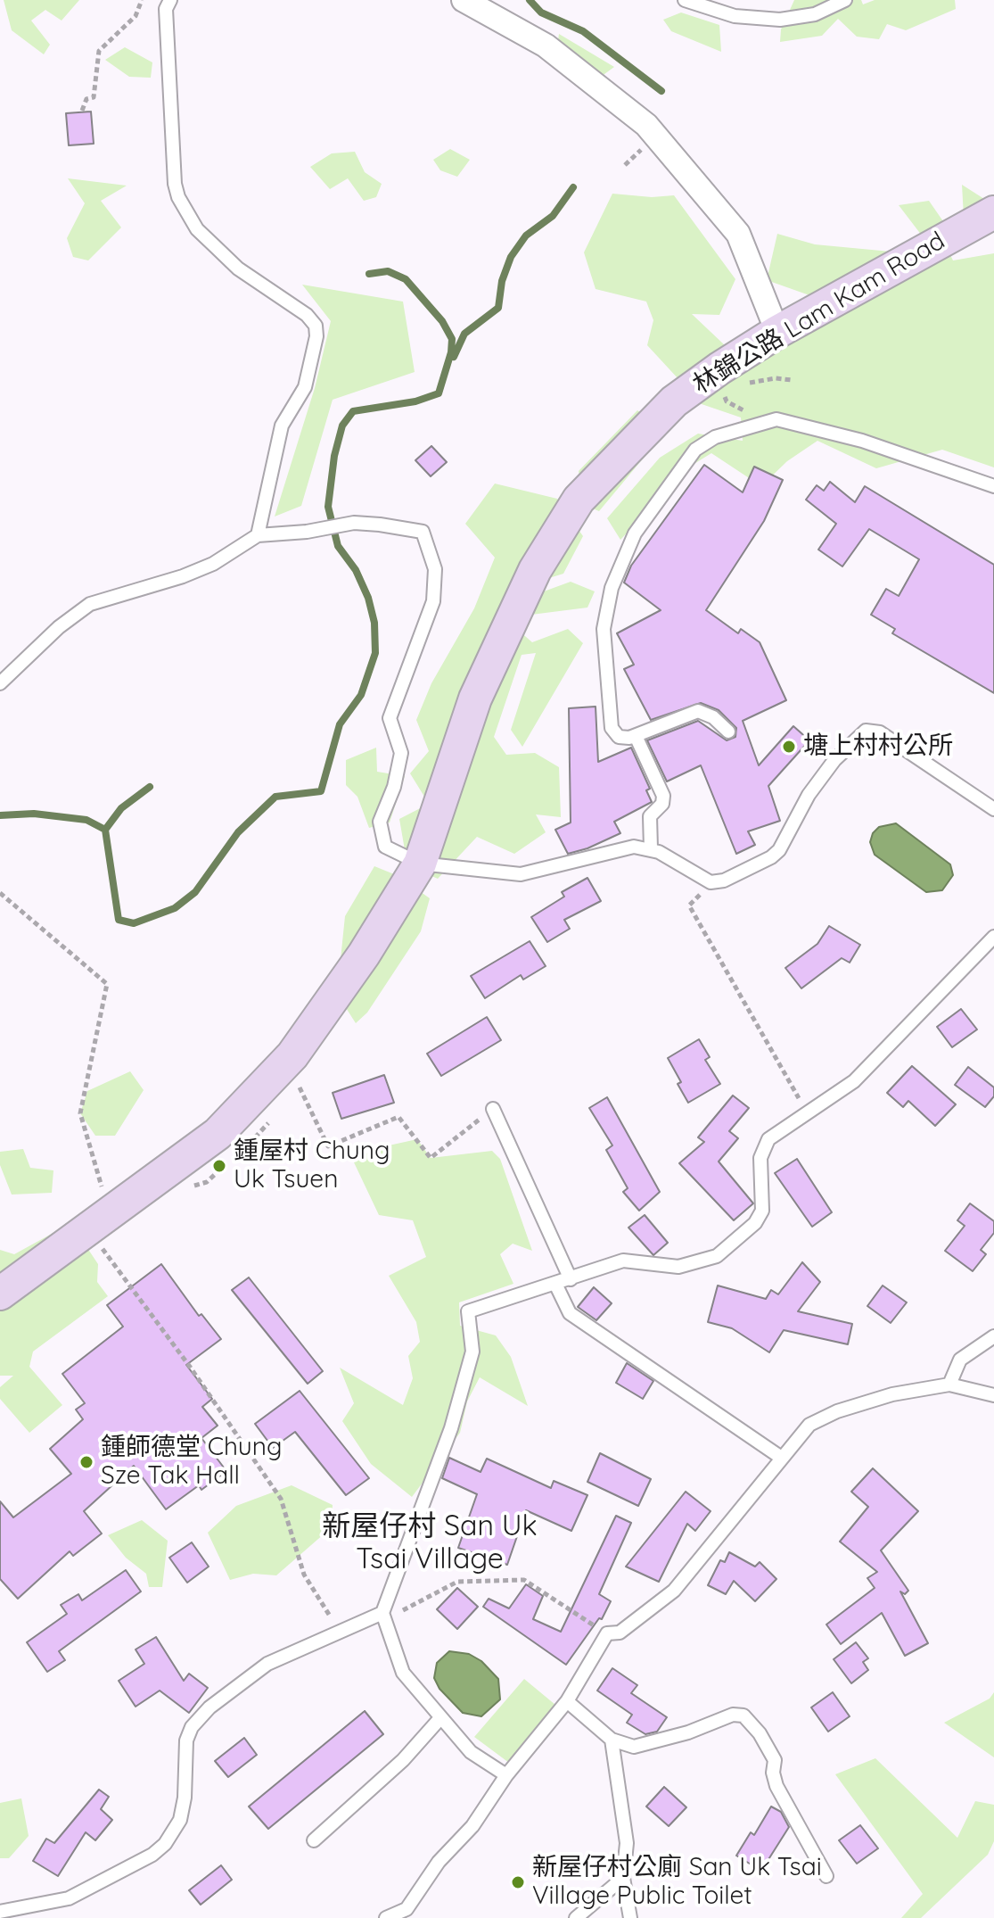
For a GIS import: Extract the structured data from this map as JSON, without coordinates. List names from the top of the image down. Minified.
{"streets":{"main road":["林錦公路 Lam Kam Road"]},"districts":["新屋仔村 San Uk Tsai Village"],"places":["塘上村村公所","鍾屋村 Chung Uk Tsuen","鍾師德堂 Chung Sze Tak Hall","新屋仔村公廁 San Uk Tsai Village Public Toilet"]}
